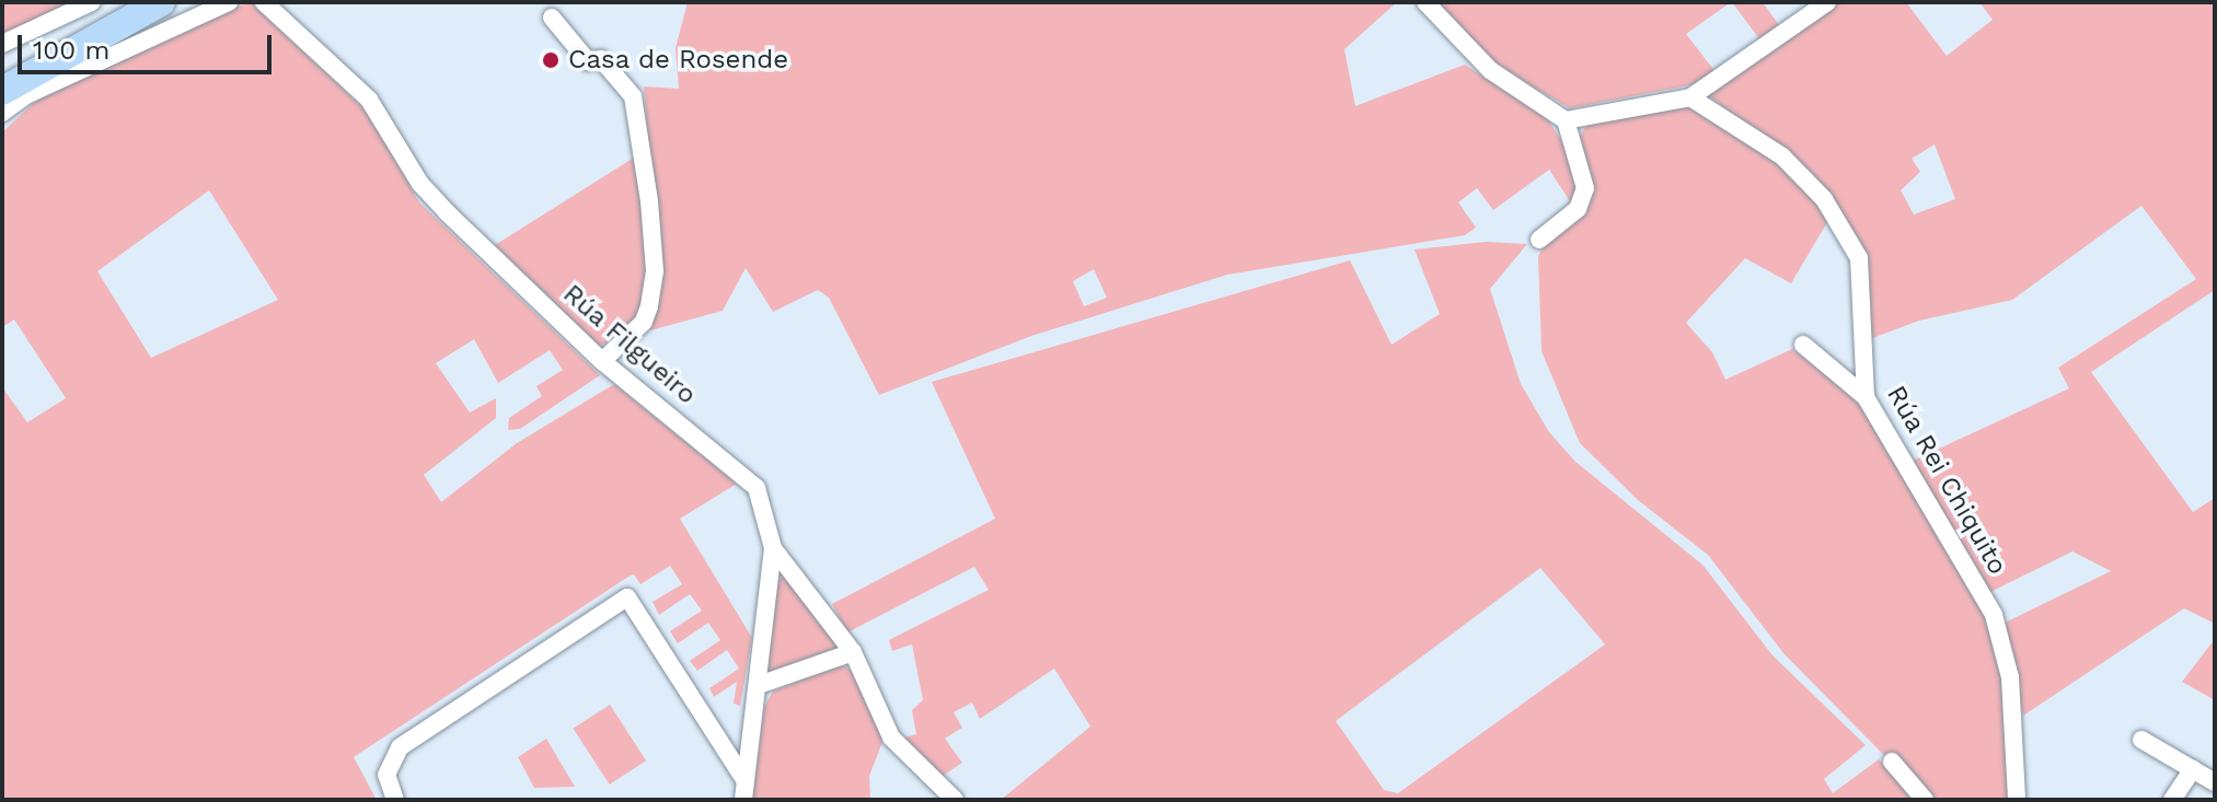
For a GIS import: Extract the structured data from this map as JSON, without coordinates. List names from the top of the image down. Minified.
{"streets":{"street":["Rúa Filgueiro","Rúa Rei Chiquito"]},"places":["Casa de Rosende"],"scale_bar":"100 m"}
